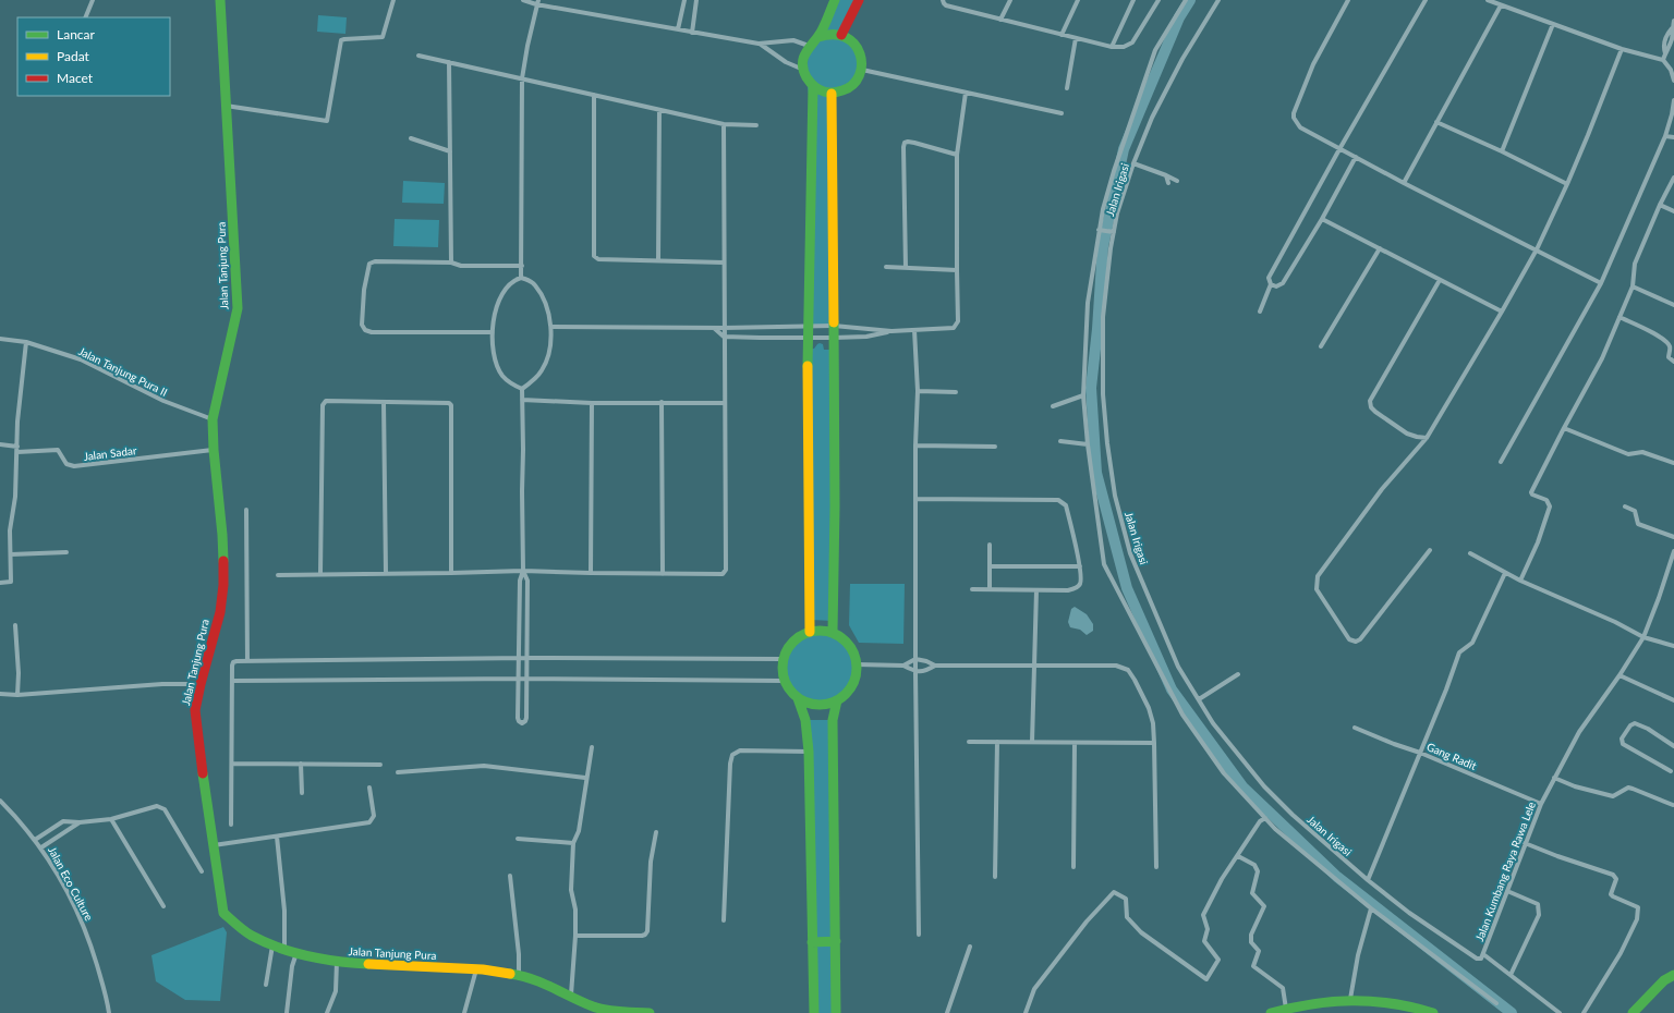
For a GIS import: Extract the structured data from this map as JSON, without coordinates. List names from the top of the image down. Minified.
{"streets":{"street":["Jalan Irigasi","Jalan Tanjung Pura","Jalan Tanjung Pura II","Jalan Sadar","Gang Radit","Jalan Kumbang Raya Rawa Lele","Jalan Eco Culture"]},"crossings":[["Jalan Irigasi","Jalan Kumbang Raya Rawa Lele"],["Jalan Tanjung Pura","Jalan Tanjung Pura II"],["Jalan Tanjung Pura","Jalan Sadar"],["Gang Radit","Jalan Kumbang Raya Rawa Lele"]],"legend":["Lancar","Padat","Macet"]}
